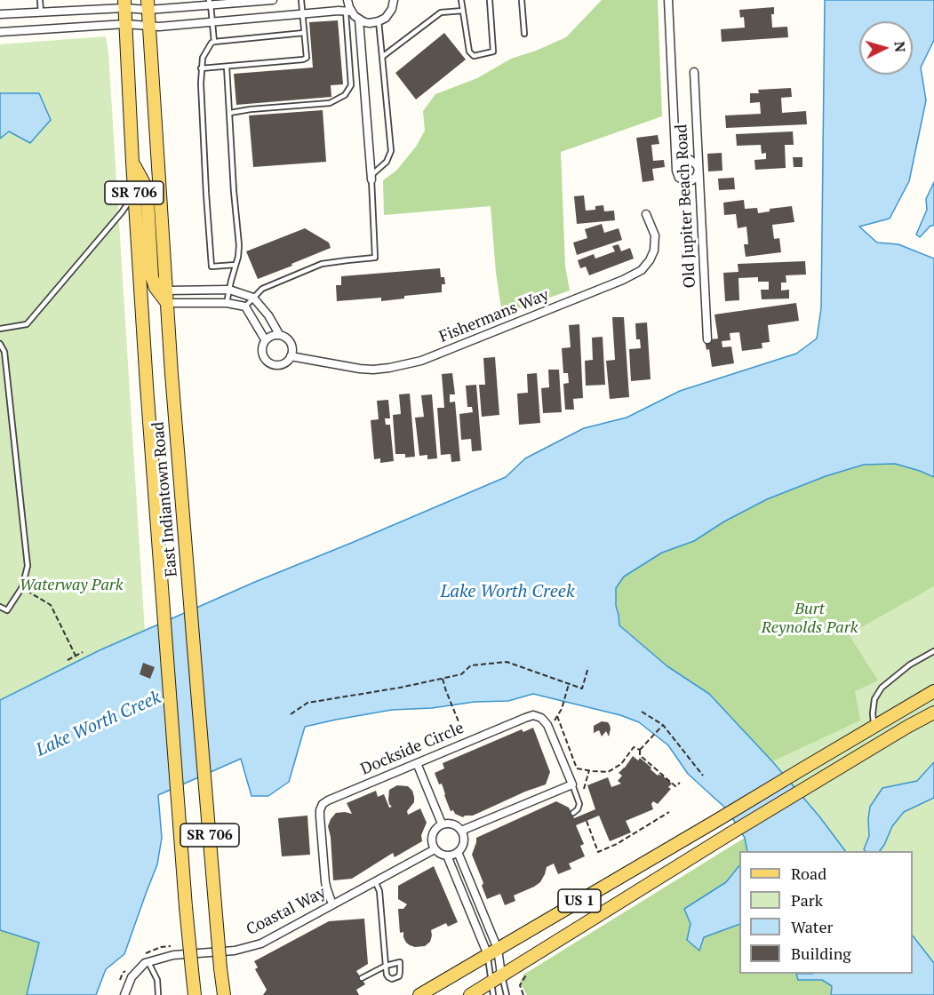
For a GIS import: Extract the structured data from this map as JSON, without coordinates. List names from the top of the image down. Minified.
{"streets":{"main road":["SR 706","East Indiantown Road","US 1"],"street":["Old Jupiter Beach Road","Fishermans Way","Dockside Circle","Coastal Way"]},"crossings":[["Dockside Circle","Coastal Way"]],"water":["Lake Worth Creek"],"parks":["Waterway Park","Burt Reynolds Park"],"legend":["Road","Park","Water","Building"],"north":"right"}
